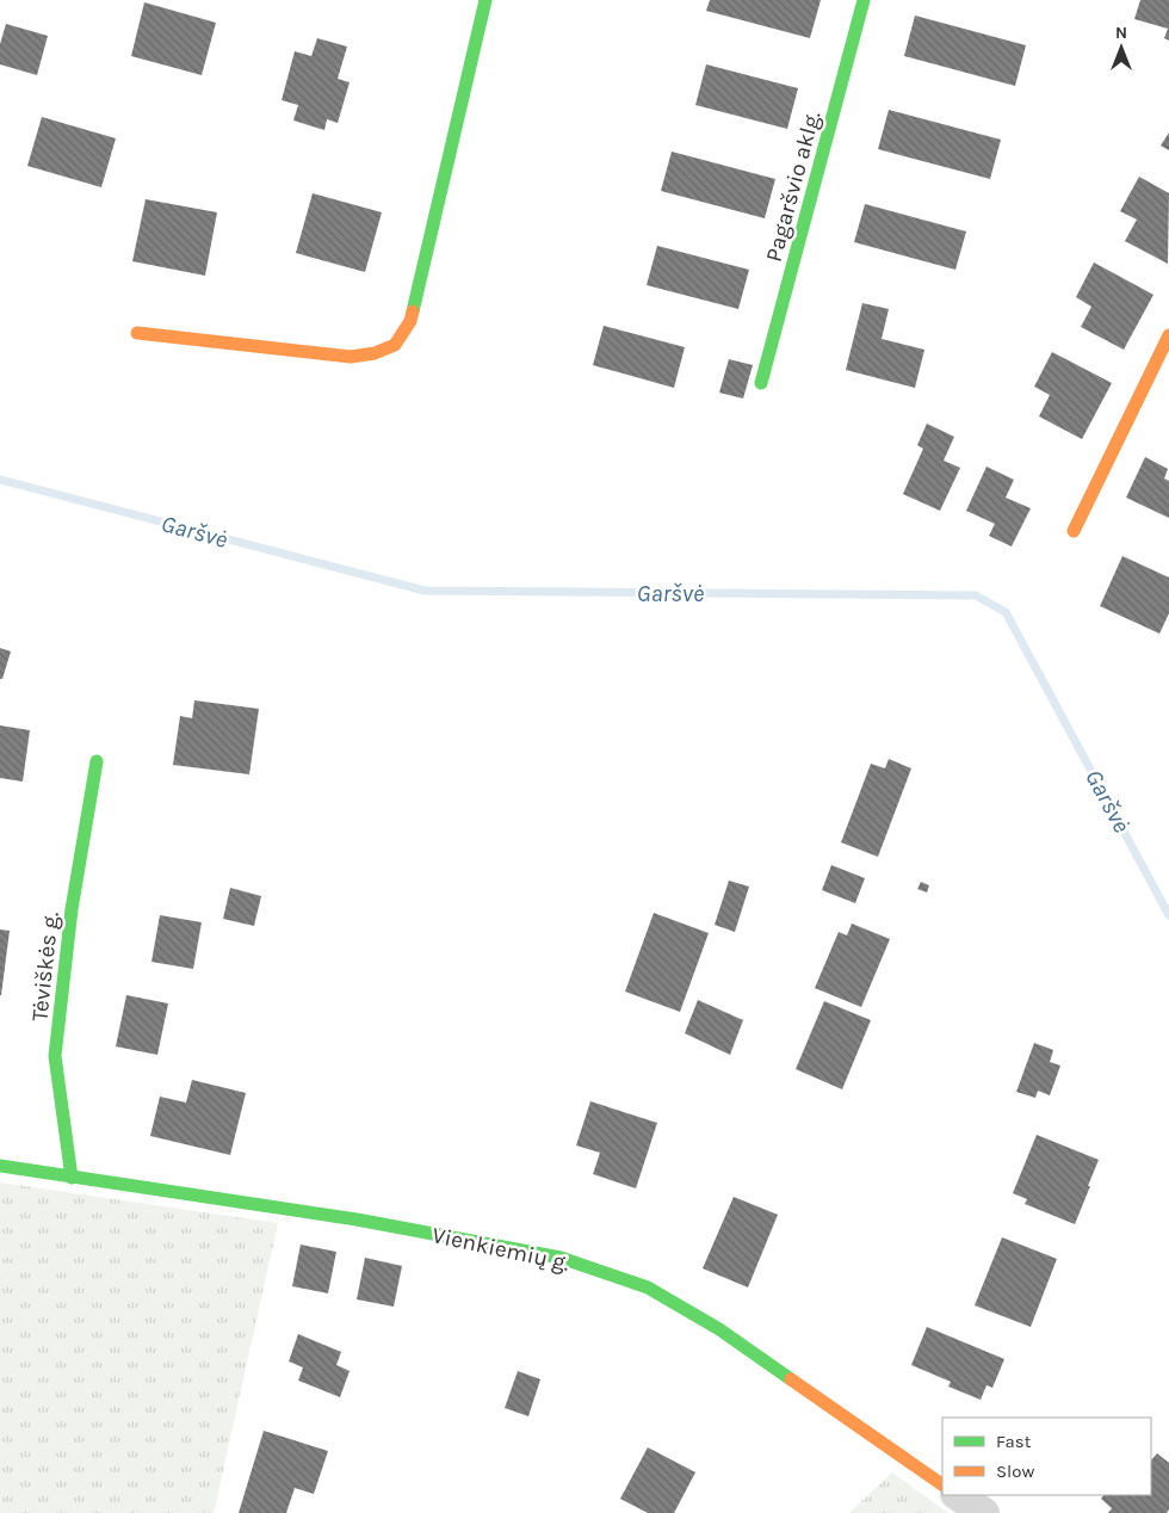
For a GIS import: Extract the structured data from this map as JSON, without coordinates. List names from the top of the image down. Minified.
{"streets":{"street":["Pagaršvio aklg.","Tėviškės g.","Vienkiemių g."]},"crossings":[["Tėviškės g.","Vienkiemių g."]],"water":["Garšvė"],"legend":["Fast","Slow"],"north":"top"}
